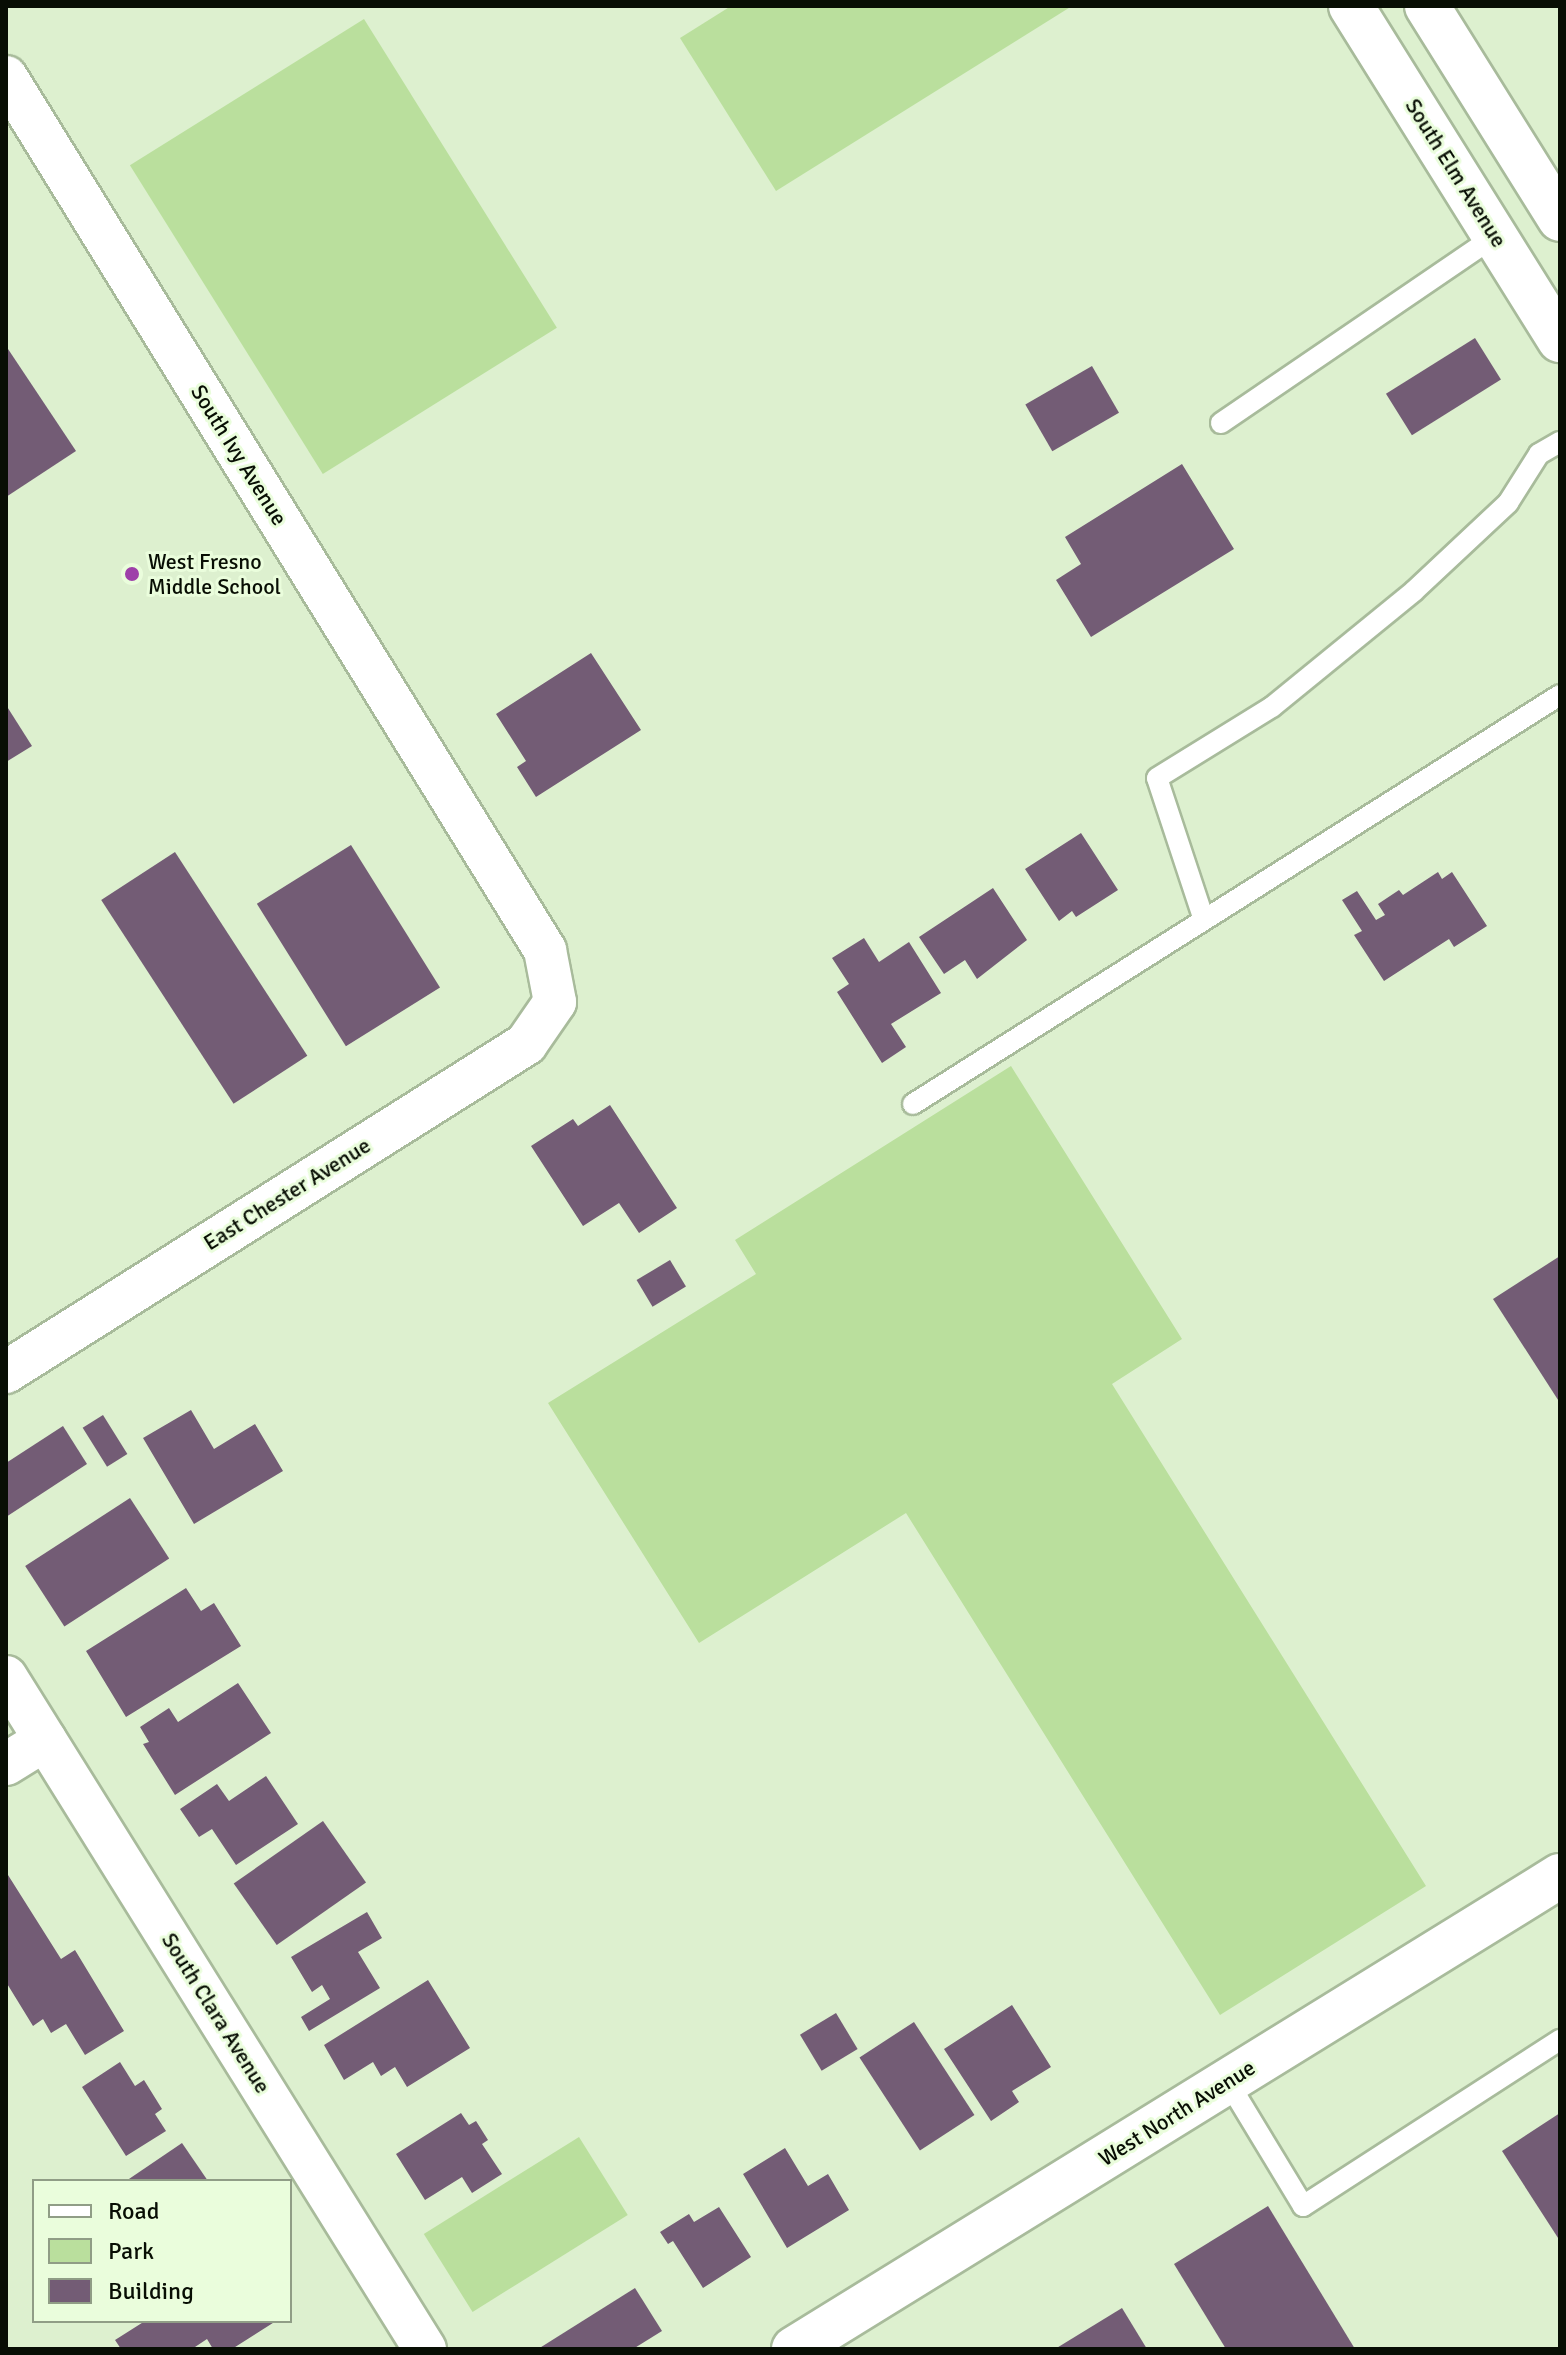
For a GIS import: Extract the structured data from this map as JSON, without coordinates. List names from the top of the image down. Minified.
{"streets":{"street":["South Elm Avenue","South Ivy Avenue","East Chester Avenue","South Clara Avenue","West North Avenue"]},"crossings":[["South Ivy Avenue","East Chester Avenue"]],"places":["West Fresno Middle School"],"legend":["Road","Park","Building"]}
